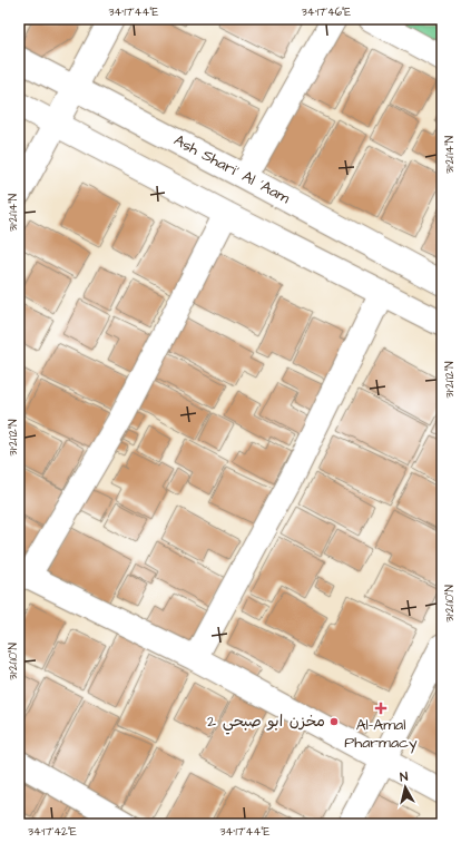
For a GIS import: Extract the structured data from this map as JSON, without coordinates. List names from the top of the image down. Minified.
{"streets":{"street":["Ash Shari' Al 'Aam"]},"places":{"health":["Al-Amal Pharmacy"],"other":["مخزن ابو صبحي 2"]},"north":"top","coordinates":["34°17'44\"E","34°17'46\"E","31°21'14\"N","31°21'12\"N","31°21'10\"N","34°17'42\"E"]}
